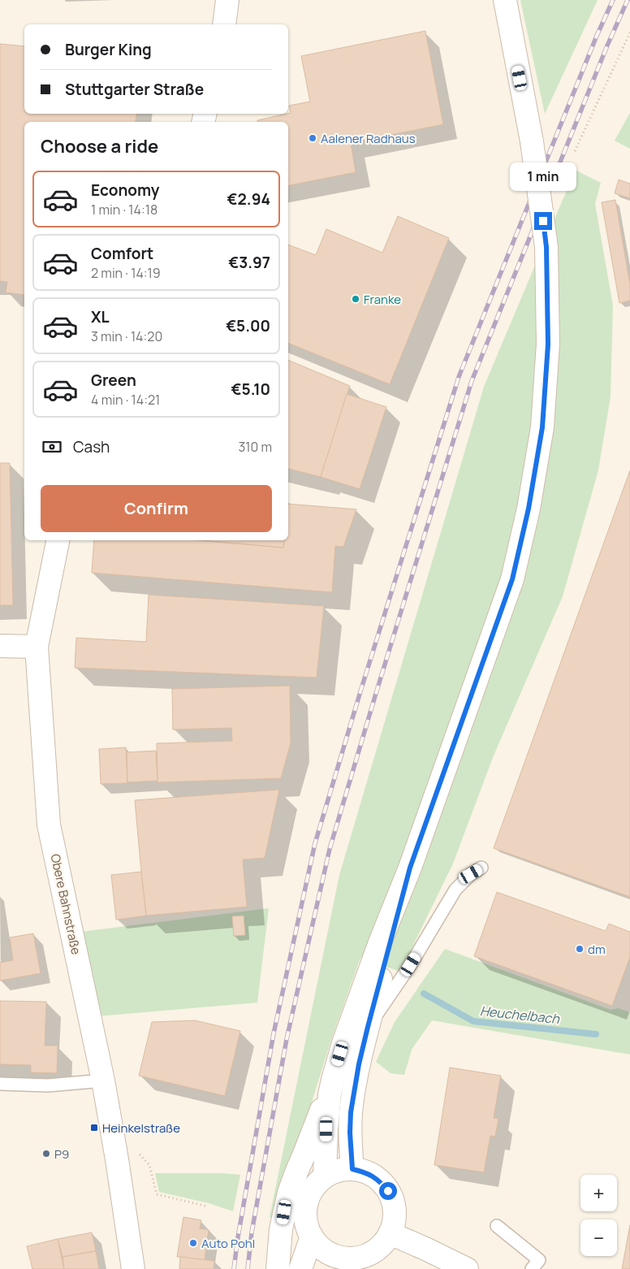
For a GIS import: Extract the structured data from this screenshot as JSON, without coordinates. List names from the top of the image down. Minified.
{"streets":{"main road":["Obere Bahnstraße"]},"water":["Heuchelbach"],"places":{"other":["Aalener Radhaus","Franke","dm","P9","Auto Pohl"],"transit":["Heinkelstraße"]},"page":{"banner":["Burger King","Stuttgarter Straße"],"heading":"Choose a ride","bubble":"1 min","list":[{"name":"Economy","note":"1 min · 14:18","value":"€2.94"},{"name":"Comfort","note":"2 min · 14:19","value":"€3.97"},{"name":"XL","note":"3 min · 14:20","value":"€5.00"},{"name":"Green","note":"4 min · 14:21","value":"€5.10"}],"pay":["Cash","310 m"],"buttons":"Confirm","map_buttons":["+","−"]}}
